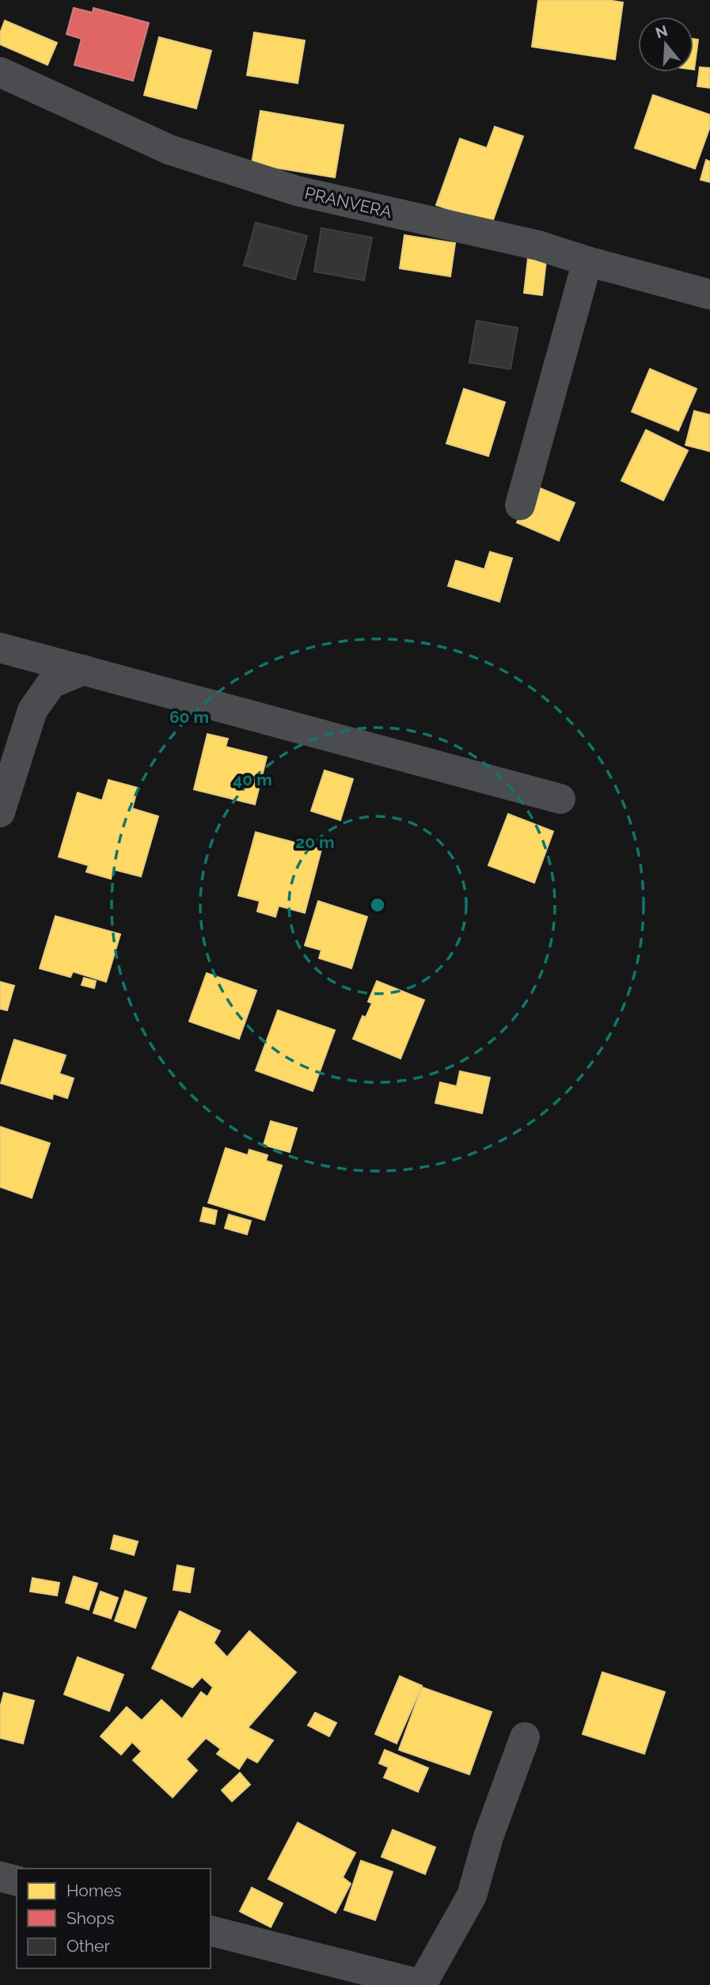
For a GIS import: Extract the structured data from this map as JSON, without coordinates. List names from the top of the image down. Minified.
{"streets":{"street":["PRANVERA"]},"legend":["Homes","Shops","Other"],"north":"top","rings":["60 m","40 m","20 m"]}
